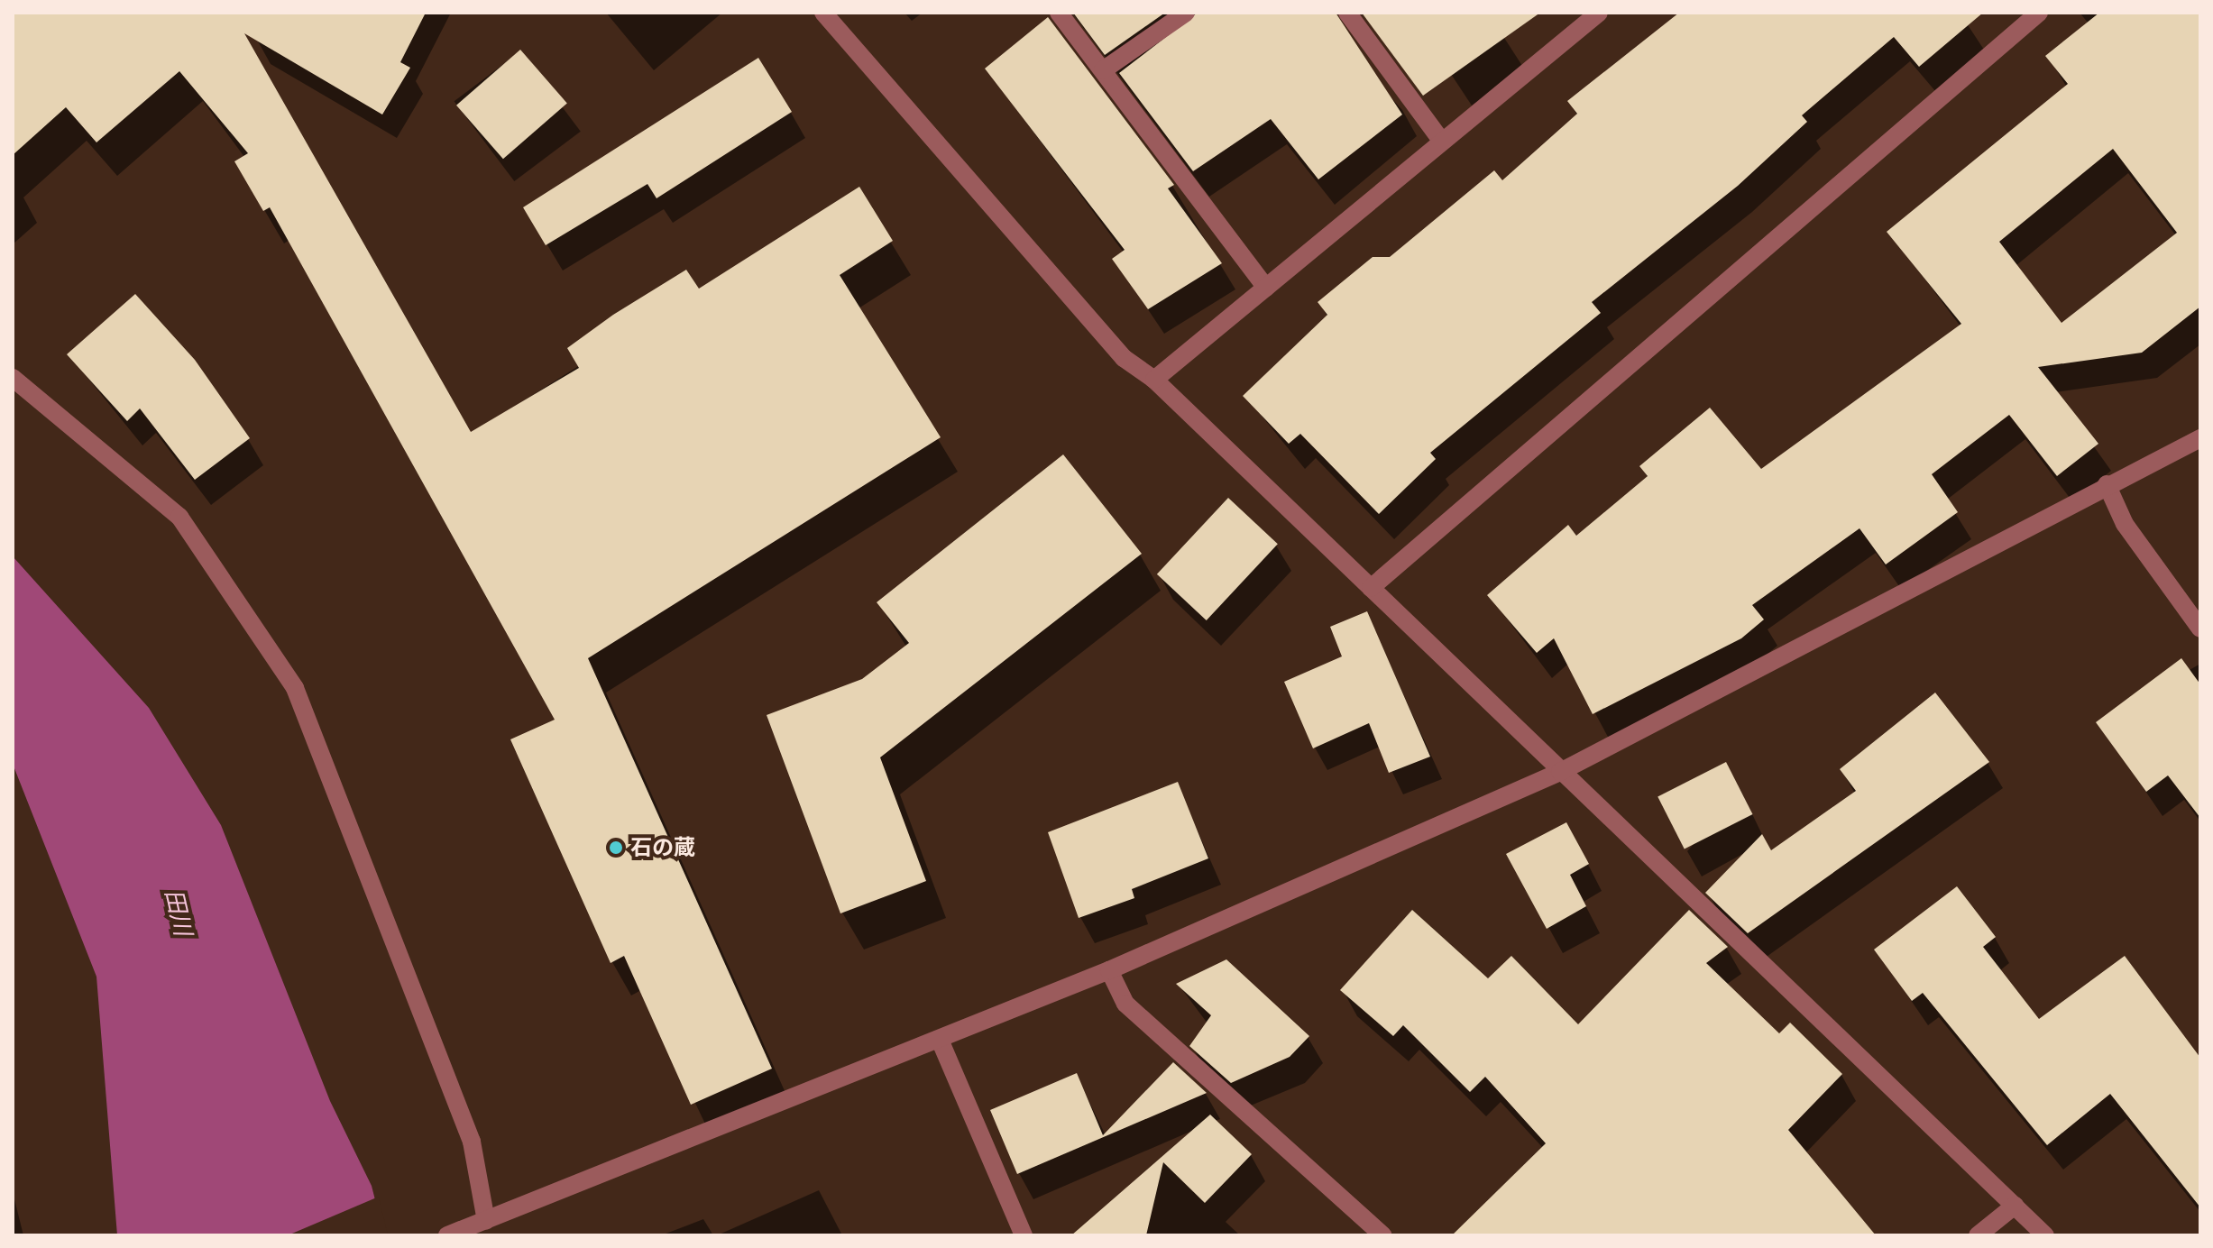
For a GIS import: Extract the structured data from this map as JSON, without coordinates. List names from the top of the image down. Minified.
{"water":["田川"],"places":["石の蔵"]}
